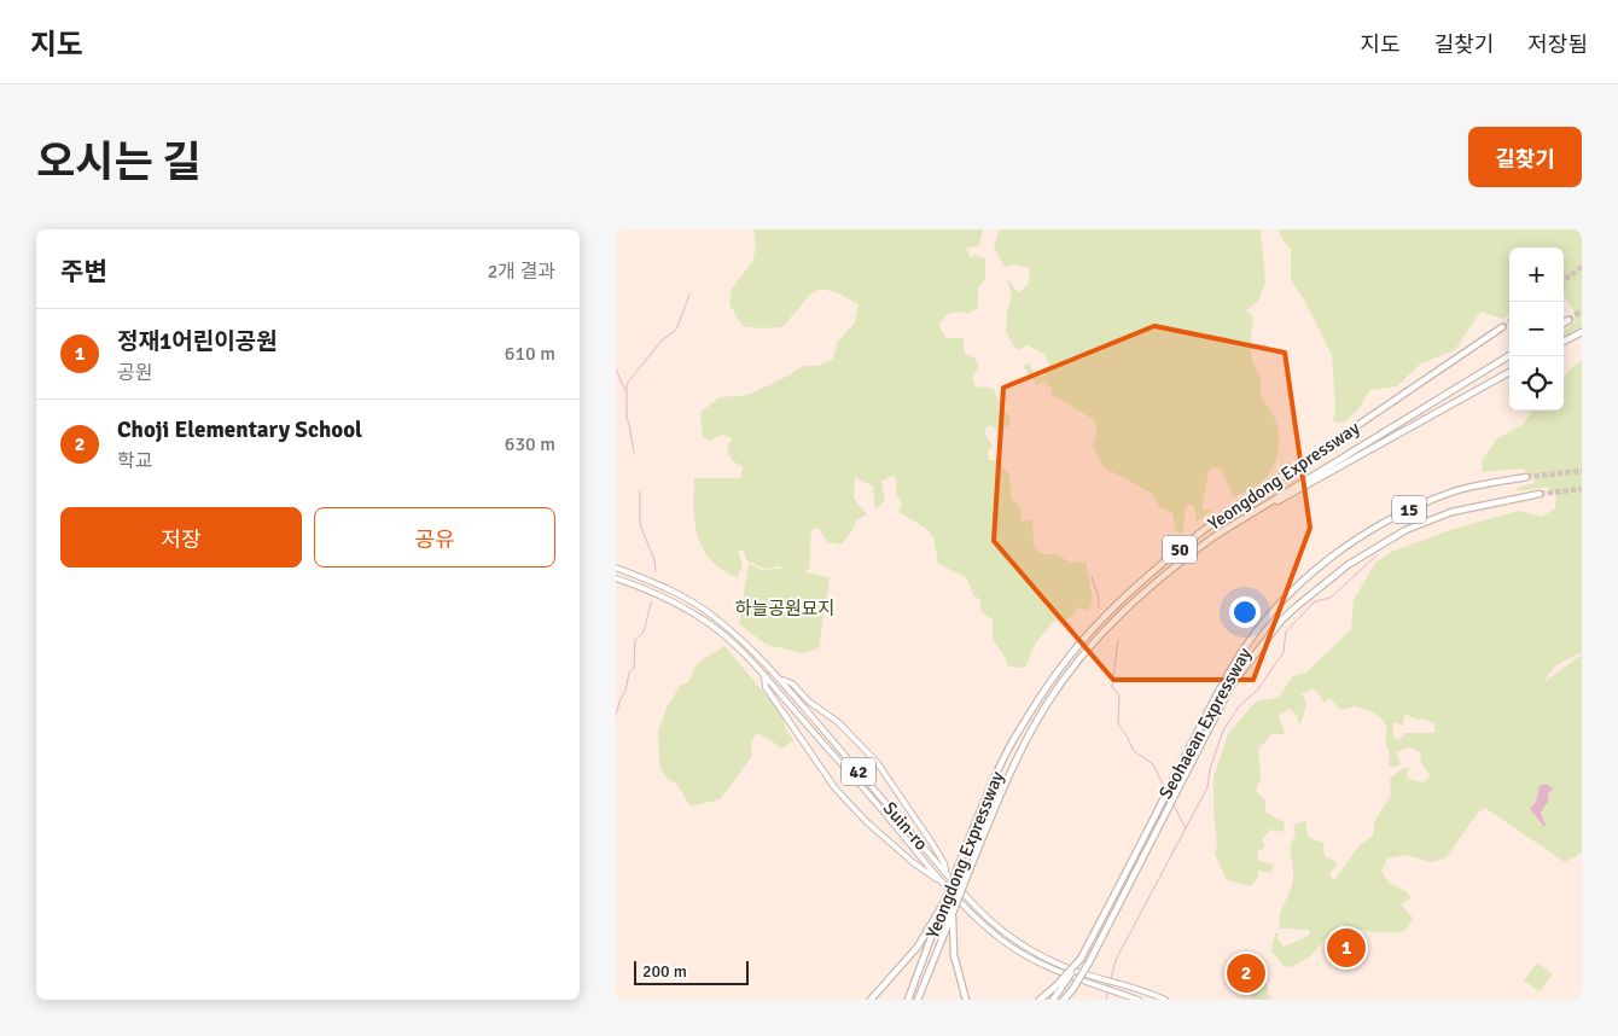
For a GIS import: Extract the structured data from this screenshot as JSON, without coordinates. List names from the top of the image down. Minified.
{"streets":{"highway":["Yeongdong Expressway","15","50","Seohaean Expressway"],"main road":["42","Suin-ro"]},"parks":["하늘공원묘지"],"scale_bar":"200 m","page":{"header":"지도","nav":["지도","길찾기","저장됨"],"title":"오시는 길","buttons":["길찾기",["저장","공유"]],"heading":["주변","2개 결과"],"map_buttons":["+","−"],"list":[{"mark":"1","name":"정재1어린이공원","note":"공원","value":"610 m"},{"mark":"2","name":"Choji Elementary School","note":"학교","value":"630 m"}],"pins":["1","2"],"scale":"200 m"}}
